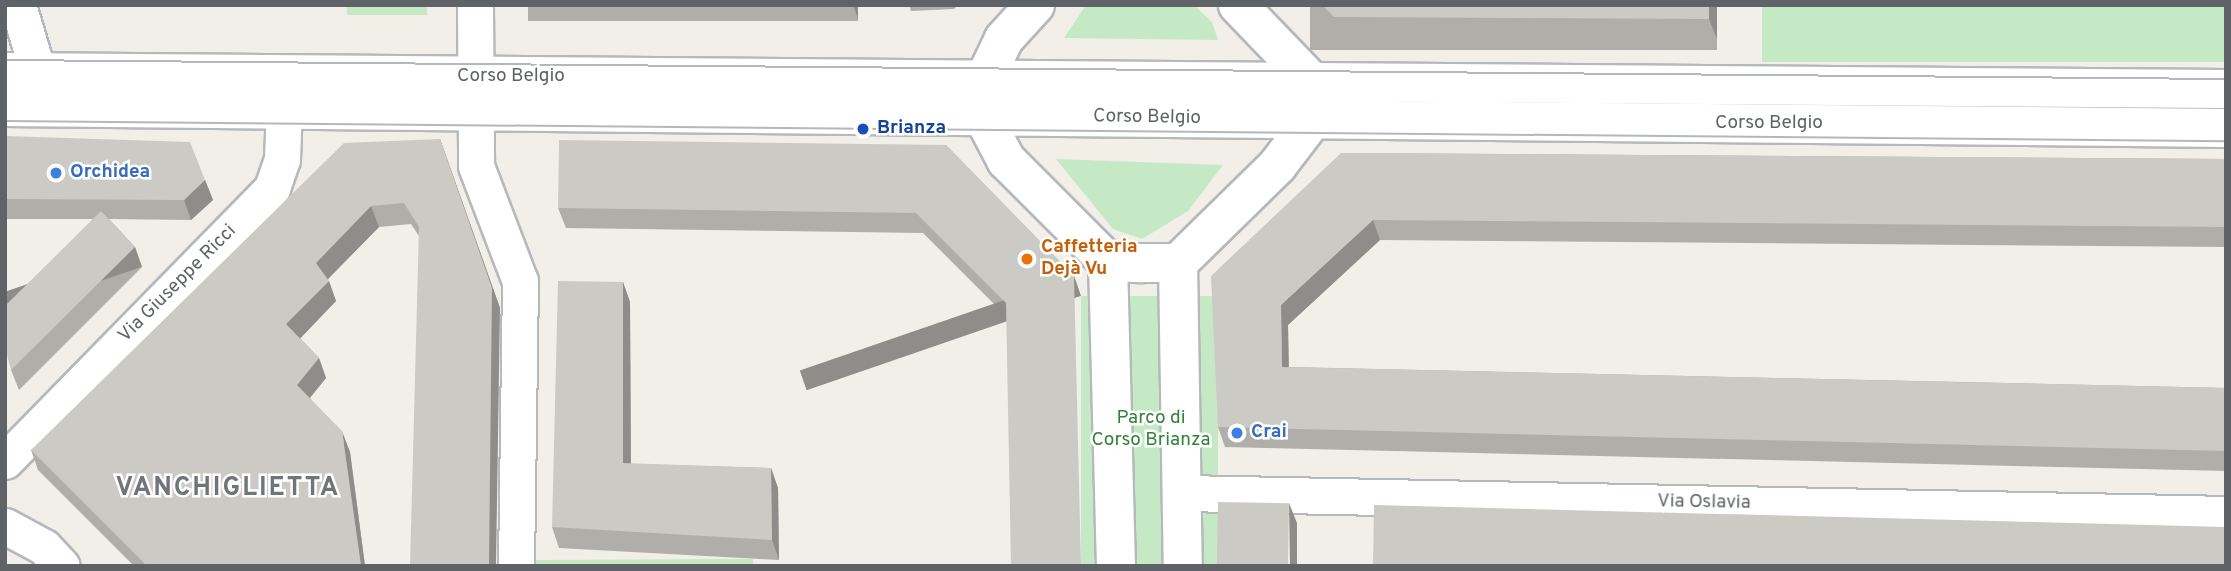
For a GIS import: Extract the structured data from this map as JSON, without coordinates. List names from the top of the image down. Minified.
{"streets":{"main road":["Corso Belgio"],"street":["Via Giuseppe Ricci","Via Oslavia"]},"crossings":[["Corso Belgio","Via Giuseppe Ricci"]],"districts":["VANCHIGLIETTA"],"parks":["Parco di Corso Brianza"],"places":["Brianza","Orchidea","Caffetteria Dejà Vu","Crai"]}
